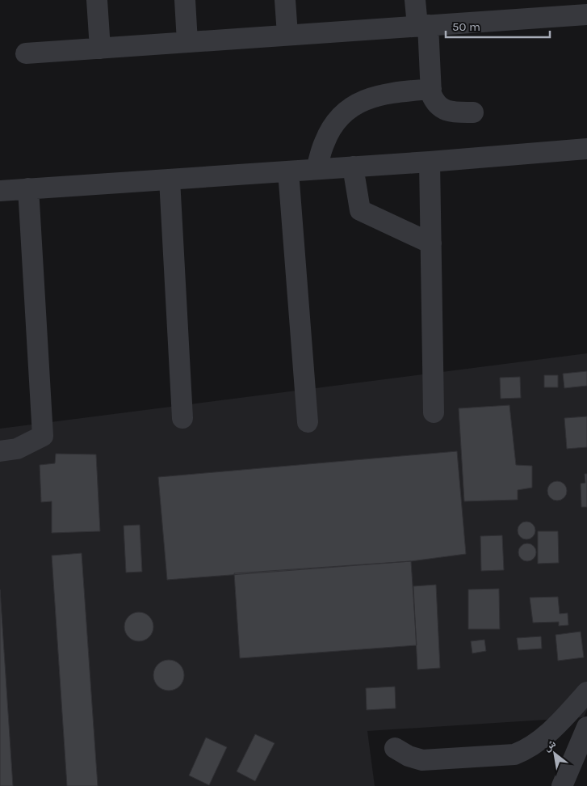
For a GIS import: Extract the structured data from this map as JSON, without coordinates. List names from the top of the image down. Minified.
{"scale_bar":"50 m","north":"top left"}
